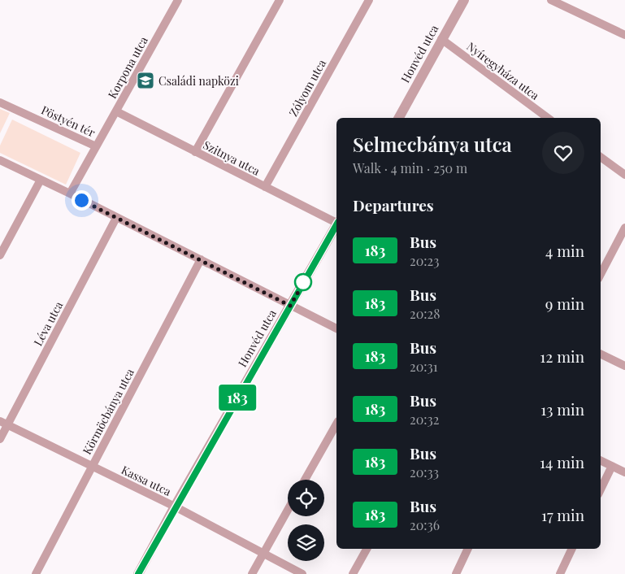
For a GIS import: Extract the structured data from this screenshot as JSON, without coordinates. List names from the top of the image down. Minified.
{"streets":{"street":["Honvéd utca","Korpona utca","Nyíregyháza utca","Zólyom utca","Pöstyén tér","Szitnya utca","Léva utca","Körmöcbánya utca","Kassa utca"]},"crossings":[["Honvéd utca","Nyíregyháza utca"],["Honvéd utca","Kassa utca"],["Korpona utca","Pöstyén tér"],["Korpona utca","Szitnya utca"],["Zólyom utca","Szitnya utca"],["Léva utca","Kassa utca"],["Körmöcbánya utca","Kassa utca"]],"places":{"school or university":["Családi napközi"]},"lines":["bus line 183"],"page":{"on_map":"183","heading":[["Selmecbánya utca","Walk · 4 min · 250 m"],"Departures"],"list":[{"mark":"183","name":"Bus","note":"20:23","value":"4 min"},{"mark":"183","name":"Bus","note":"20:28","value":"9 min"},{"mark":"183","name":"Bus","note":"20:31","value":"12 min"},{"mark":"183","name":"Bus","note":"20:32","value":"13 min"},{"mark":"183","name":"Bus","note":"20:33","value":"14 min"},{"mark":"183","name":"Bus","note":"20:36","value":"17 min"}]}}
